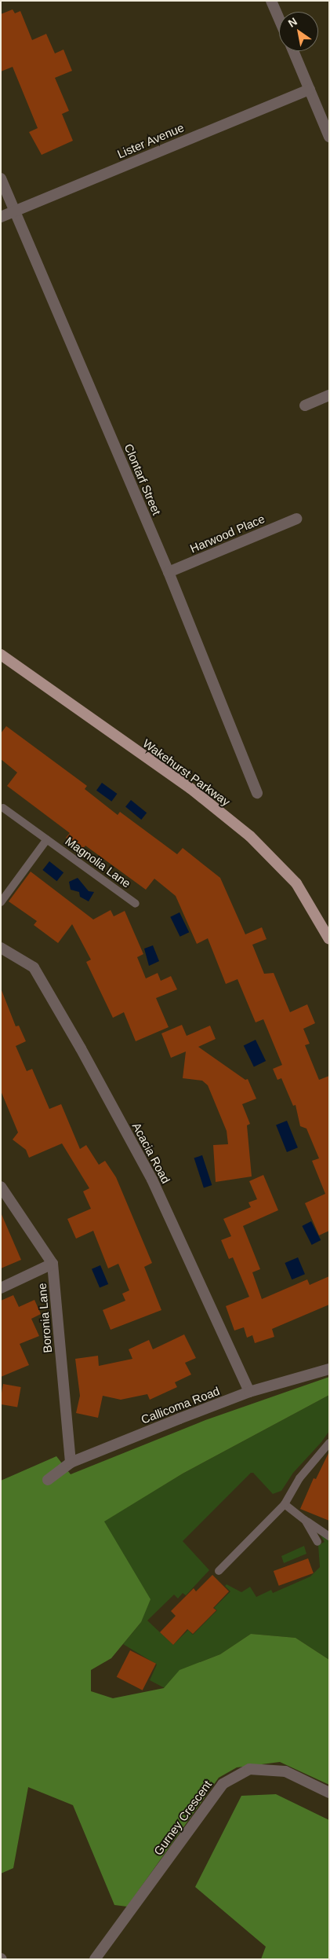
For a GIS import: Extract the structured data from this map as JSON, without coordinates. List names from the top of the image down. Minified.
{"streets":{"main road":["Wakehurst Parkway"],"street":["Lister Avenue","Clontarf Street","Harwood Place","Acacia Road","Boronia Lane","Callicoma Road","Gurney Crescent"],"lane":["Magnolia Lane"]},"crossings":[["Lister Avenue","Clontarf Street"],["Clontarf Street","Harwood Place"],["Acacia Road","Callicoma Road"],["Boronia Lane","Callicoma Road"]],"north":"top left"}
